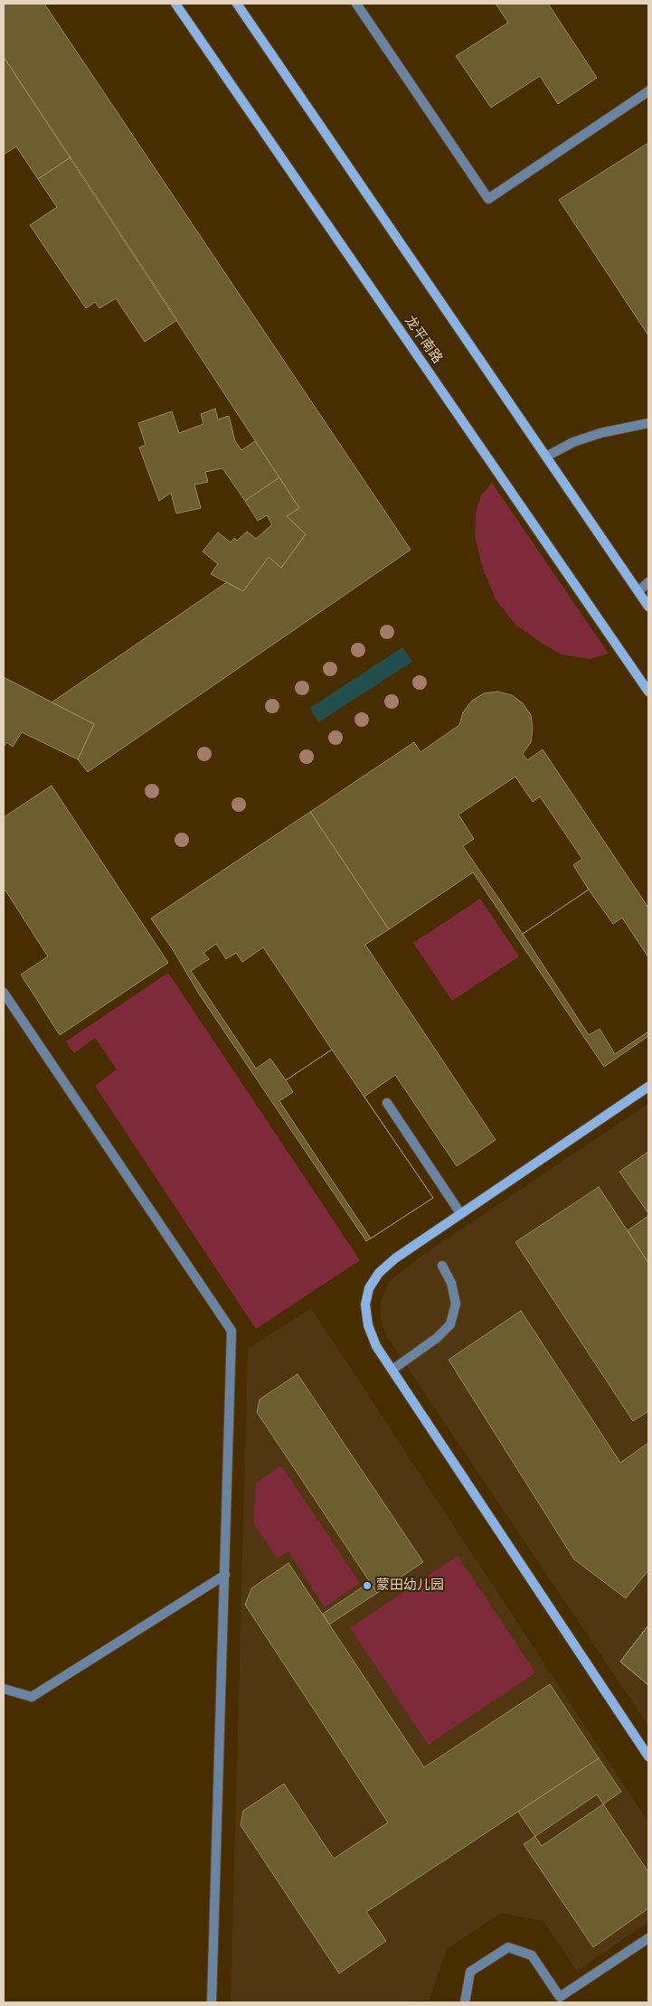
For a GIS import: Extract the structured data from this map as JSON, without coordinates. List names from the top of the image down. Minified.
{"streets":{"main road":["龙平南路"]},"places":["蒙田幼儿园"]}
